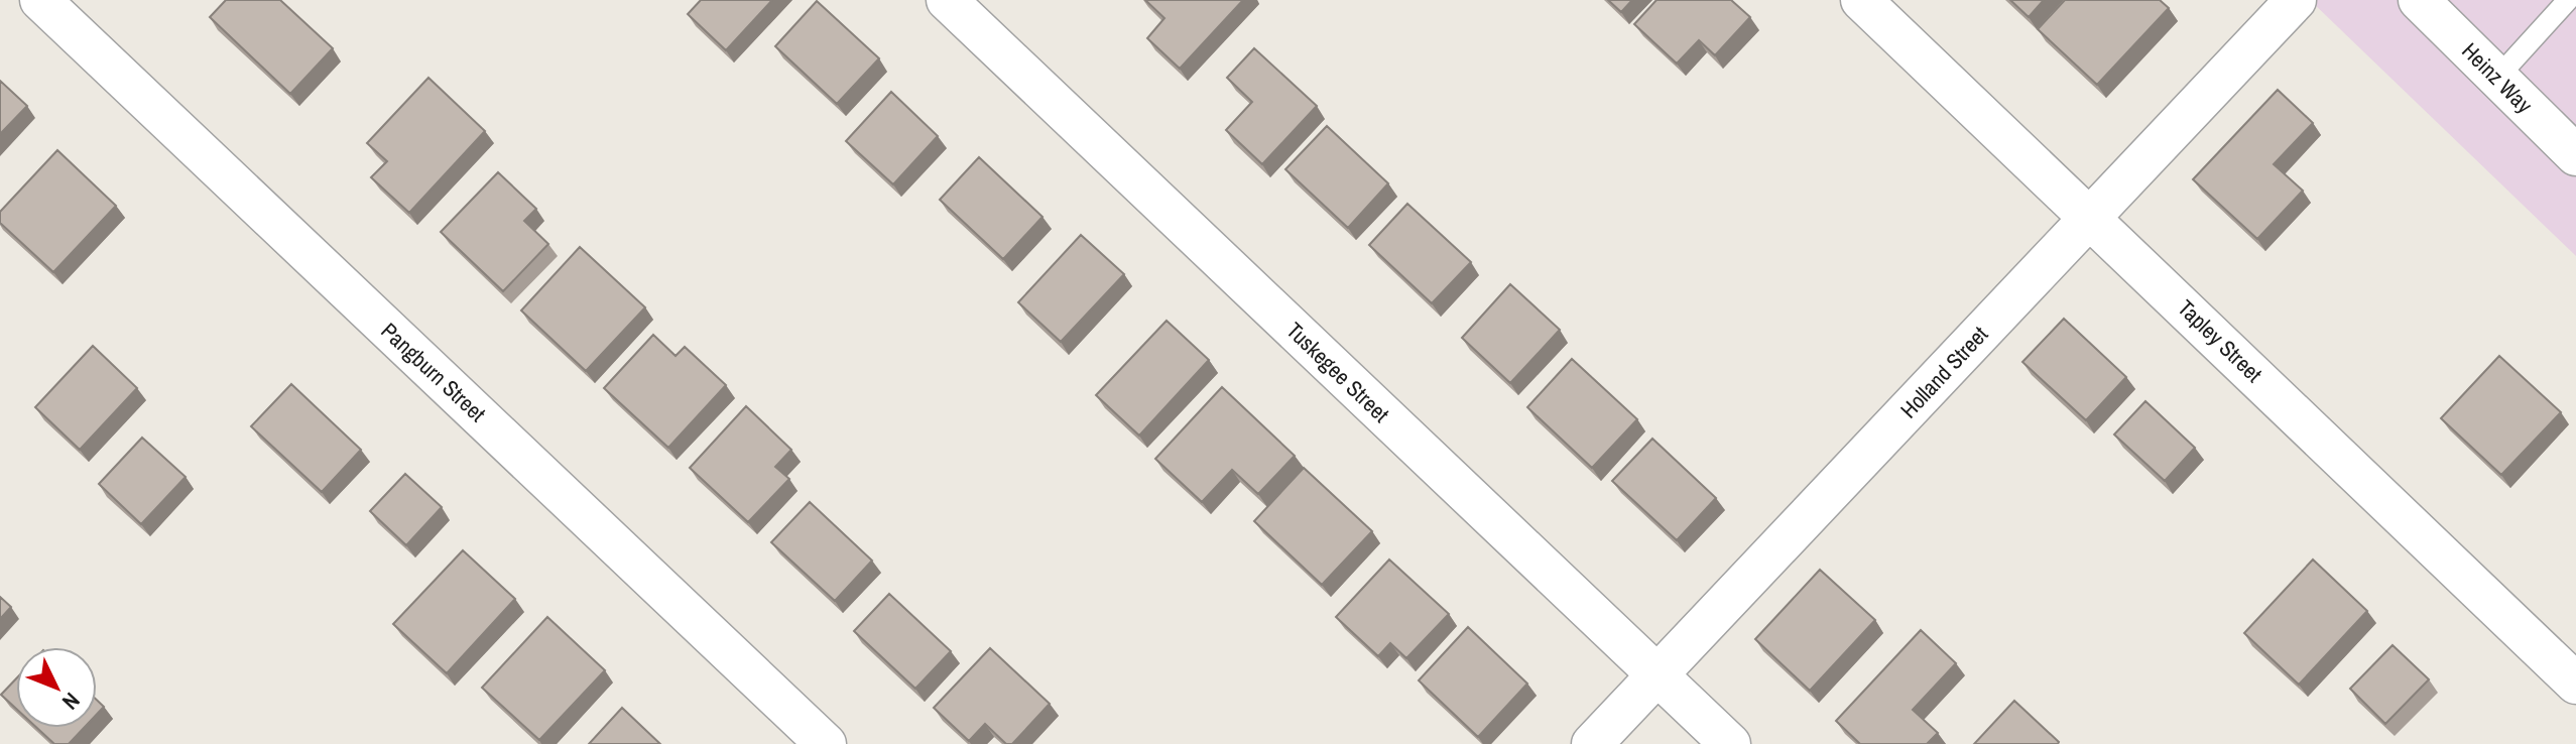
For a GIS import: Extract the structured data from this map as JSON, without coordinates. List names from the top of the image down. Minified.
{"streets":{"street":["Heinz Way","Tapley Street","Pangburn Street","Tuskegee Street","Holland Street"]},"crossings":[["Tapley Street","Holland Street"],["Tuskegee Street","Holland Street"]],"north":"bottom right"}
